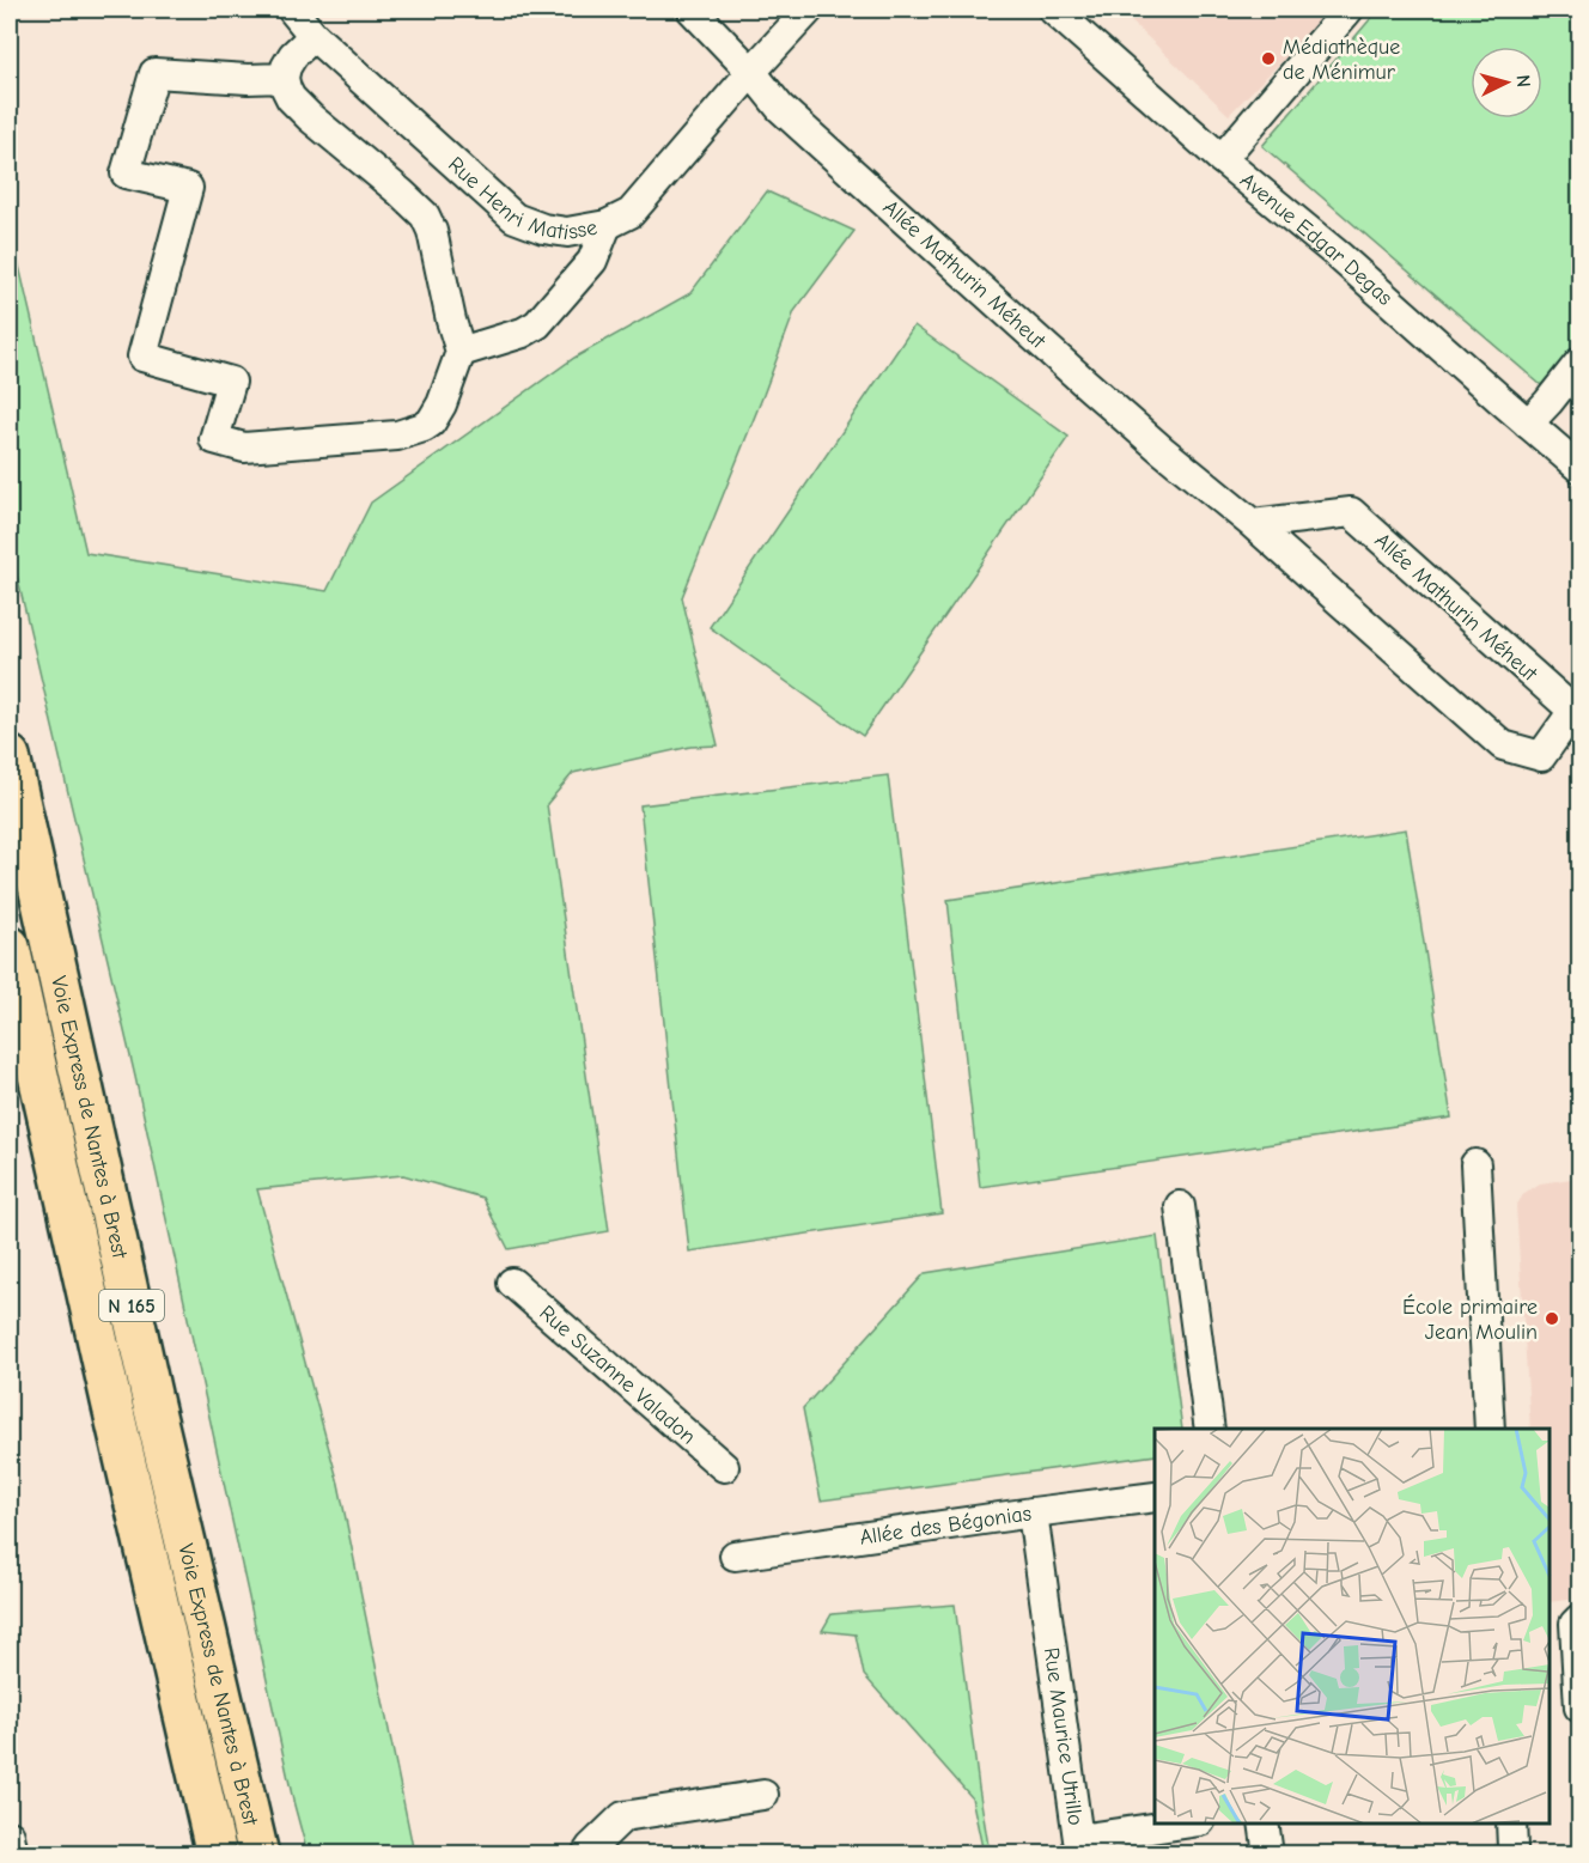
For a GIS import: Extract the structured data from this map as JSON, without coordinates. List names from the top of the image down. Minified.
{"streets":{"highway":["Voie Express de Nantes à Brest","N 165"],"street":["Rue Henri Matisse","Avenue Edgar Degas","Allée Mathurin Méheut","Rue Suzanne Valadon","Allée des Bégonias","Rue Maurice Utrillo"]},"crossings":[["Rue Henri Matisse","Allée Mathurin Méheut"],["Allée des Bégonias","Rue Maurice Utrillo"]],"places":["Médiathèque de Ménimur","École primaire Jean Moulin"],"north":"right"}
